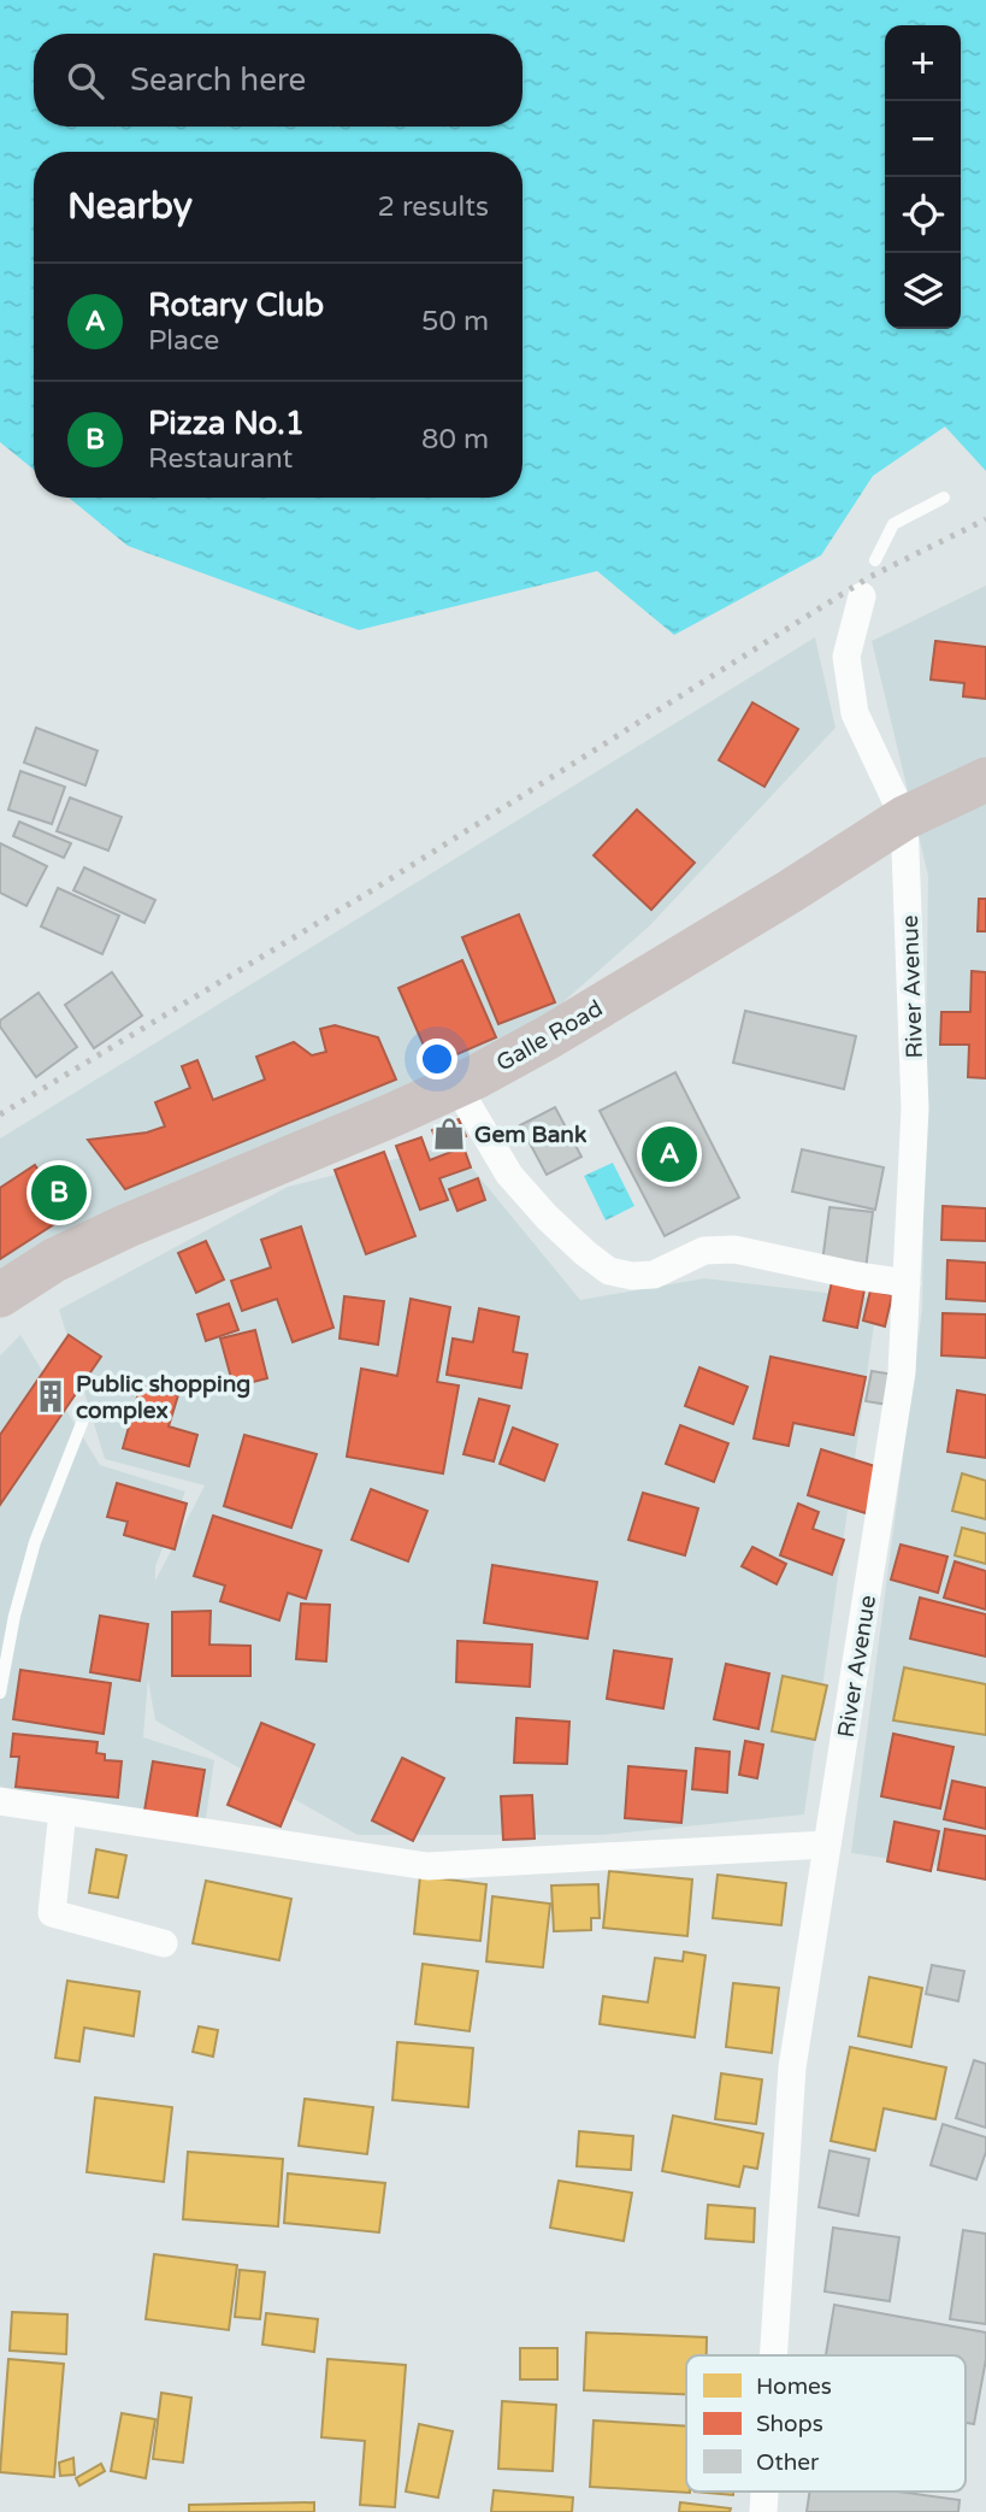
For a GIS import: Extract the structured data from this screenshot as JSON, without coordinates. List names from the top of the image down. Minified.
{"streets":{"highway":["Galle Road"],"street":["River Avenue"]},"crossings":[["River Avenue","Galle Road"]],"places":{"shop":["Gem Bank"],"building":["Public shopping complex"]},"legend":["Homes","Shops","Other"],"page":{"map_buttons":["+","−"],"search":"Search here","heading":["Nearby","2 results"],"list":[{"mark":"A","name":"Rotary Club","note":"Place","value":"50 m"},{"mark":"B","name":"Pizza No.1","note":"Restaurant","value":"80 m"}],"pins":["A","B"]}}
